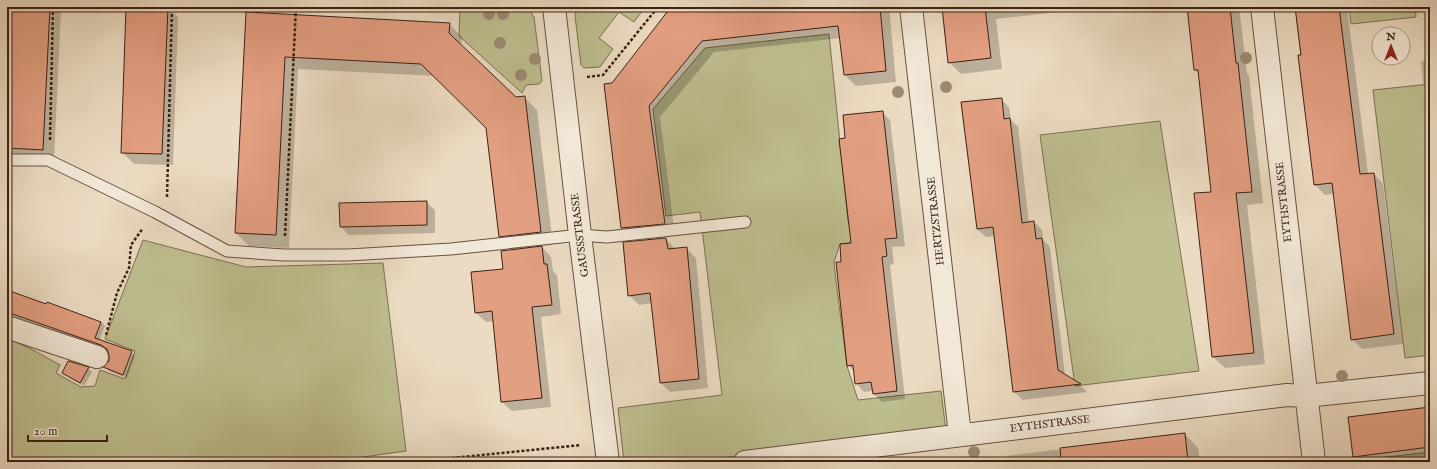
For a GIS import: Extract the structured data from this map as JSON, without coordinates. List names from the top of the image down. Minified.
{"streets":{"street":["EYTHSTRASSE","HERTZSTRASSE","GAUSSSTRASSE"]},"crossings":[["EYTHSTRASSE","HERTZSTRASSE"]],"scale_bar":"20 m","north":"top"}
